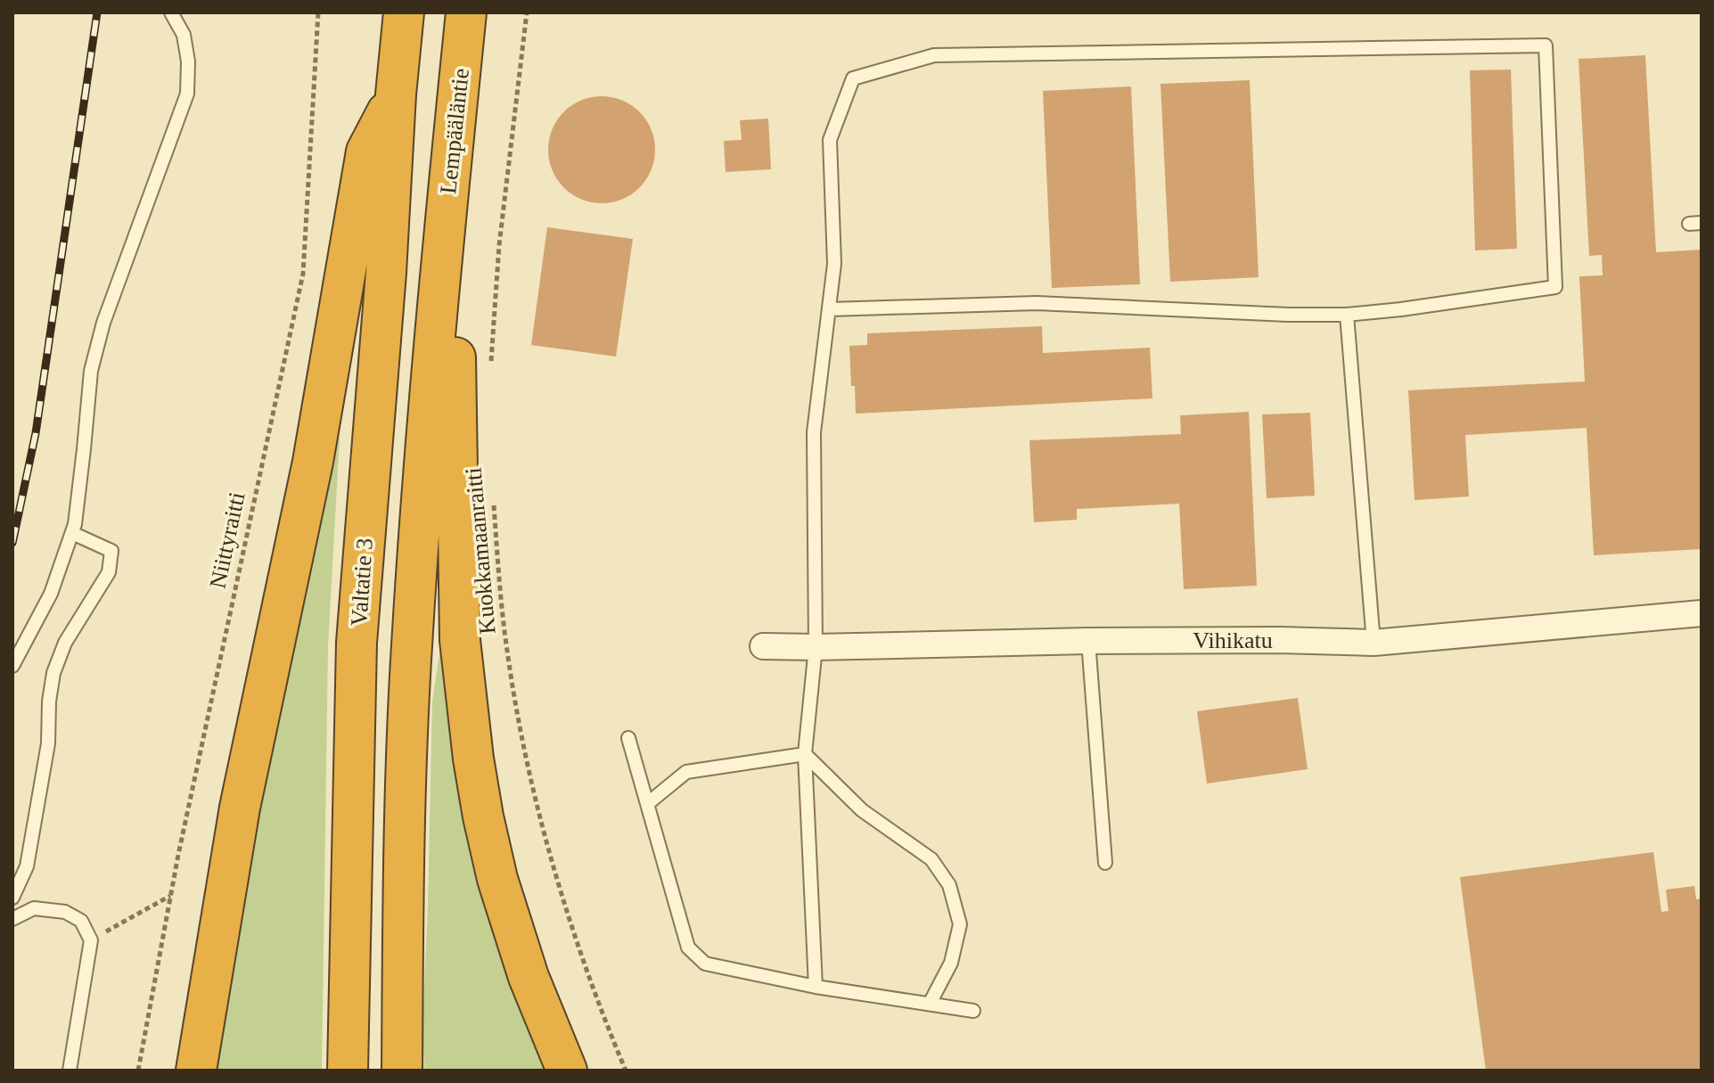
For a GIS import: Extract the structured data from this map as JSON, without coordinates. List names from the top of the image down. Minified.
{"streets":{"highway":["Lempääläntie","Valtatie 3"],"street":["Vihikatu"],"path":["Niittyraitti","Kuokkamaanraitti"]}}
